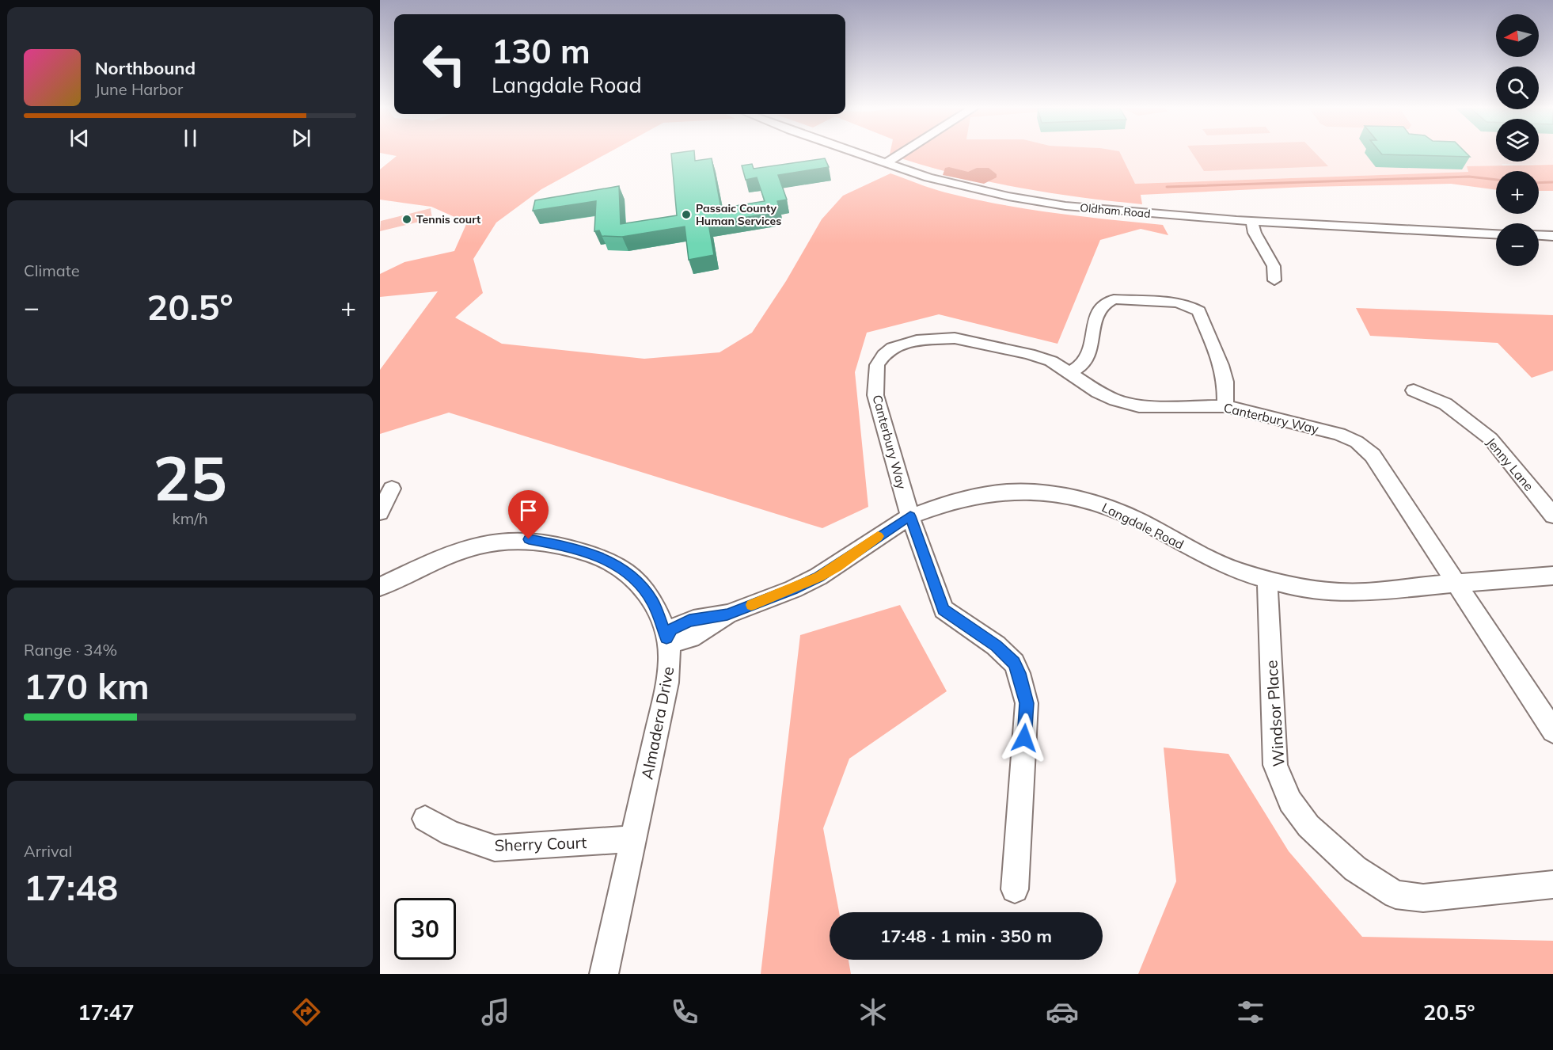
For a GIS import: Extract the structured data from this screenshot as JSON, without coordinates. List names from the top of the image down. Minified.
{"streets":{"street":["Oldham Road","Canterbury Way","Jenny Lane","Langdale Road","Windsor Place","Almadera Drive","Sherry Court"]},"crossings":[["Canterbury Way","Langdale Road"],["Langdale Road","Windsor Place"],["Langdale Road","Almadera Drive"],["Almadera Drive","Sherry Court"]],"places":["Passaic County Human Services","Tennis court"],"north":"left","page":{"map_buttons":["+","−"],"turn":["130 m","Langdale Road"],"song":["Northbound","June Harbor"],"tile":["Climate",["25","km/h"],["Range · 34%","170 km"],["Arrival","17:48"]],"heat":["−","20.5°","+"],"limit":"30","trip":"17:48 · 1 min · 350 m","tabs":["17:47","20.5°"]}}
